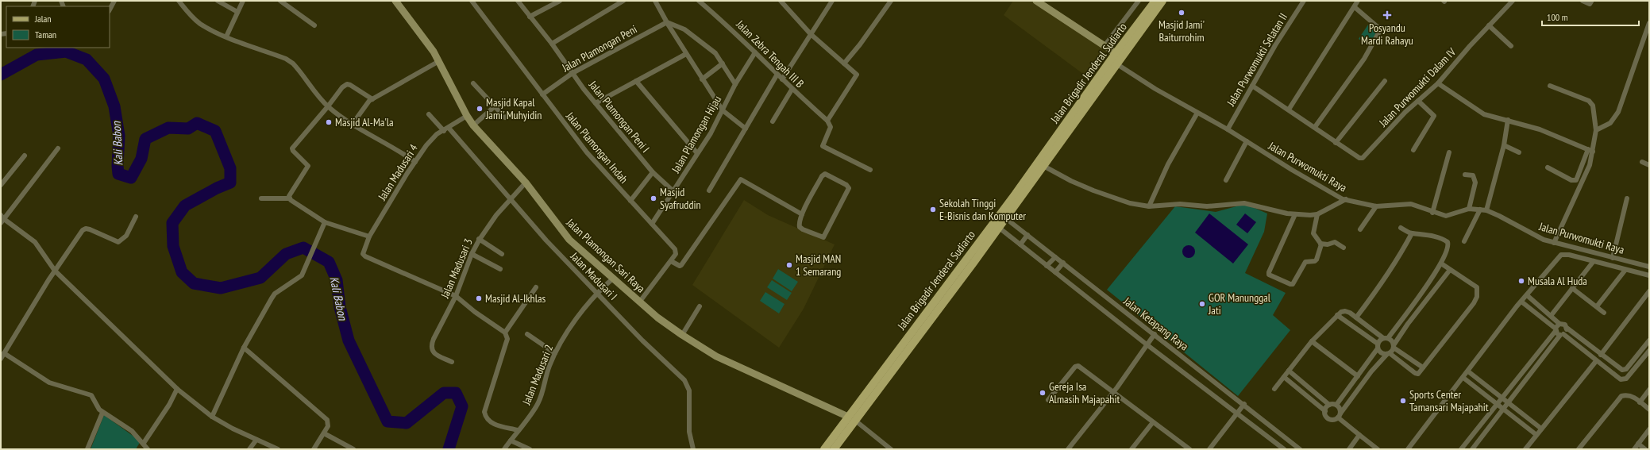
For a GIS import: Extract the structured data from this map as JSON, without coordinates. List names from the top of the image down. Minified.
{"streets":{"main road":["Jalan Brigadir Jenderal Sudiarto"],"street":["Jalan Plamongan Peni","Jalan Zebra Tengah III B","Jalan Purwomukti Selatan II","Jalan Purwomukti Dalam IV","Jalan Plamongan Peni I","Jalan Plamongan Hijau","Jalan Plamongan Indah","Jalan Purwomukti Raya","Jalan Madusari 4","Jalan Plamongan Sari Raya","Jalan Madusari 3","Jalan Madusari I","Jalan Ketapang Raya","Jalan Madusari 2"]},"crossings":[["Jalan Plamongan Peni","Jalan Plamongan Peni I"],["Jalan Plamongan Peni","Jalan Plamongan Indah"],["Jalan Zebra Tengah III B","Jalan Plamongan Hijau"],["Jalan Purwomukti Selatan II","Jalan Purwomukti Raya"],["Jalan Brigadir Jenderal Sudiarto","Jalan Purwomukti Raya"],["Jalan Brigadir Jenderal Sudiarto","Jalan Plamongan Sari Raya"],["Jalan Brigadir Jenderal Sudiarto","Jalan Ketapang Raya"],["Jalan Plamongan Peni I","Jalan Plamongan Hijau"],["Jalan Plamongan Hijau","Jalan Plamongan Indah"],["Jalan Plamongan Indah","Jalan Plamongan Sari Raya"],["Jalan Madusari 4","Jalan Plamongan Sari Raya"],["Jalan Madusari 4","Jalan Madusari 3"],["Jalan Madusari 4","Jalan Madusari I"],["Jalan Plamongan Sari Raya","Jalan Madusari 3"],["Jalan Plamongan Sari Raya","Jalan Madusari 2"],["Jalan Madusari 3","Jalan Madusari I"],["Jalan Madusari I","Jalan Madusari 2"]],"water":["Kali Babon"],"places":{"other":["Masjid Jami' Baiturrohim","Masjid Kapal Jami' Muhyidin","Masjid Al-Ma'la","Masjid Syafruddin","Sekolah Tinggi E-Bisnis dan Komputer","Masjid MAN 1 Semarang","Musala Al Huda","Masjid Al-Ikhlas","GOR Manunggal Jati","Gereja Isa Almasih Majapahit","Sports Center Tamansari Majapahit"],"health":["Posyandu Mardi Rahayu"]},"legend":["Jalan","Taman"],"scale_bar":"100 m"}
